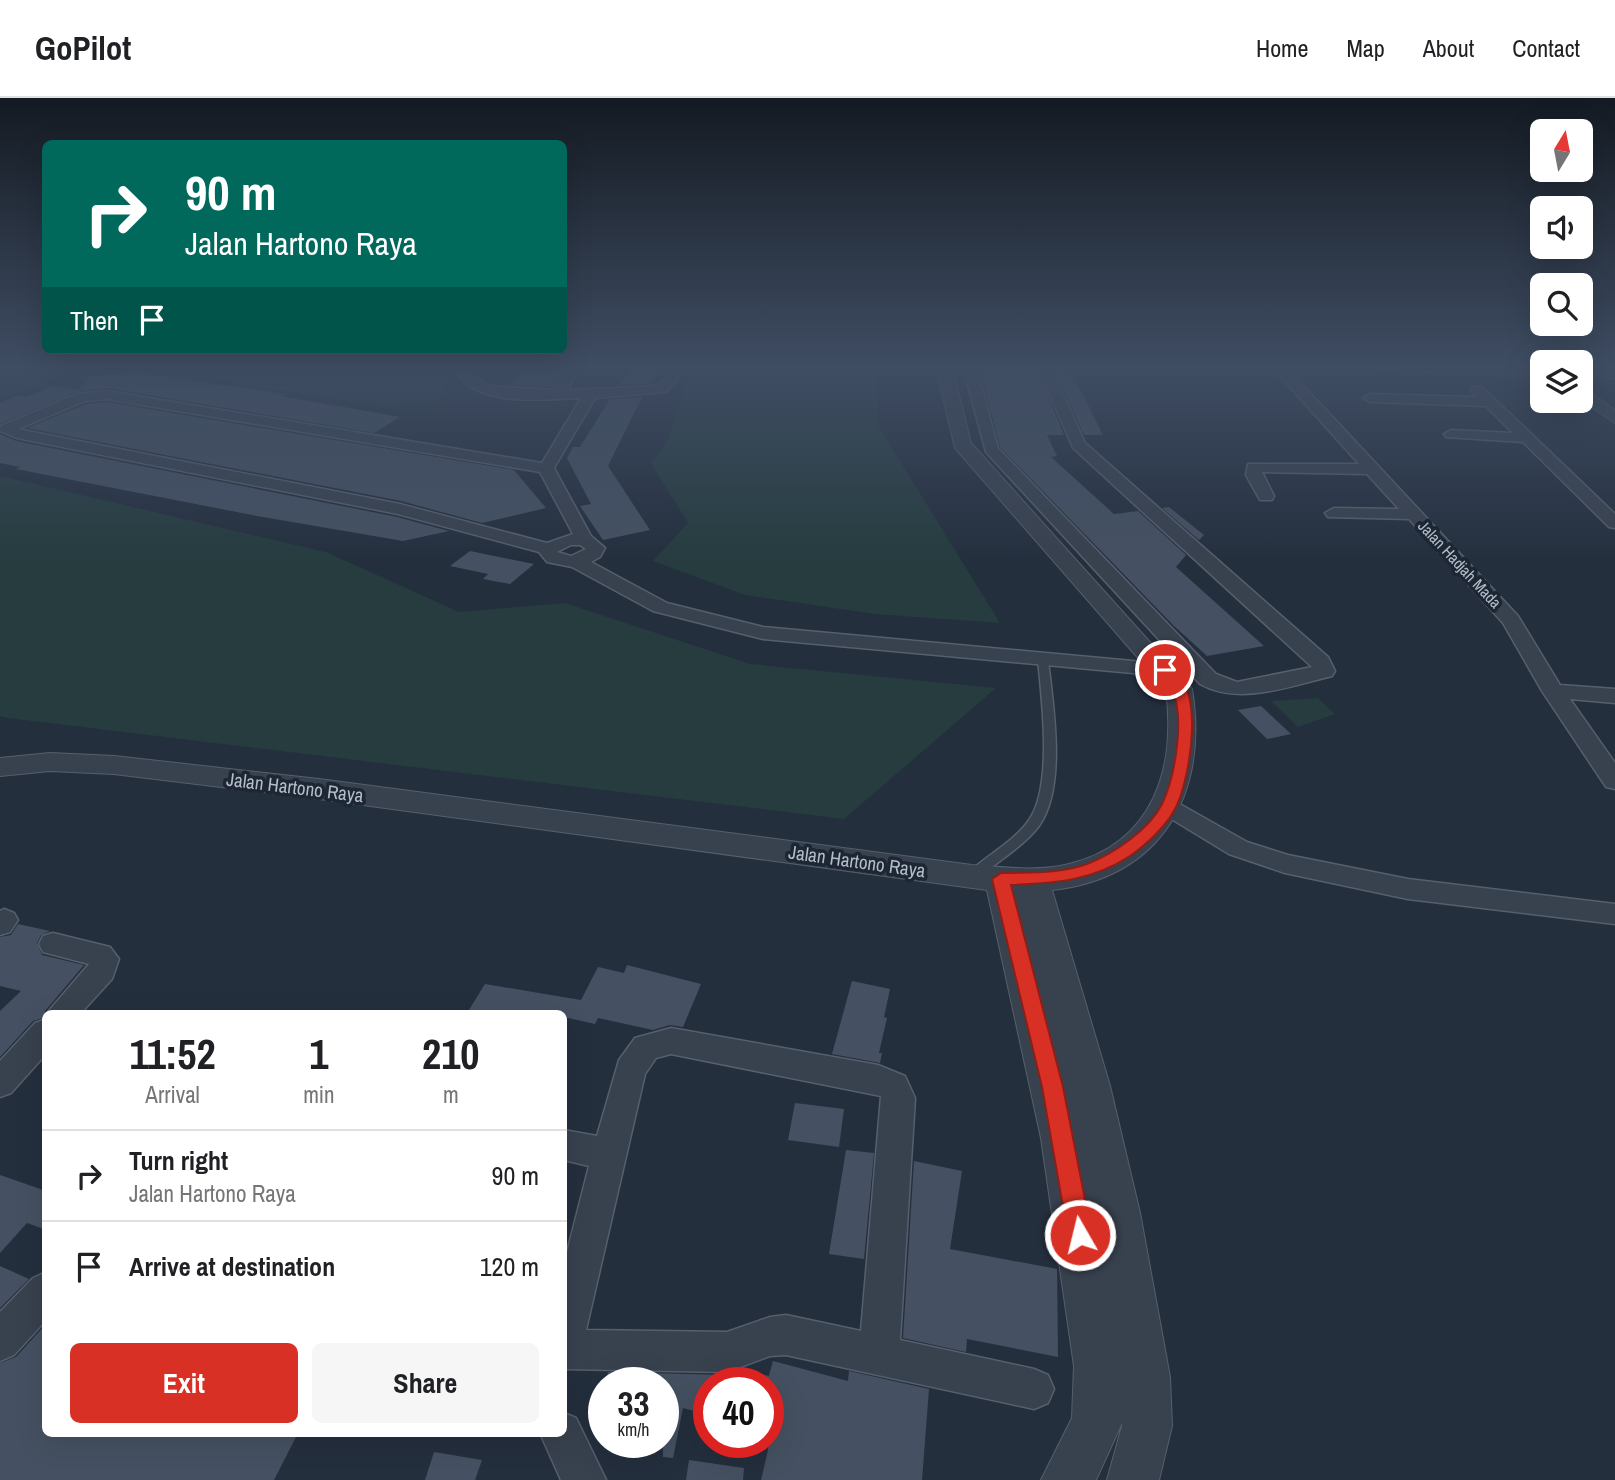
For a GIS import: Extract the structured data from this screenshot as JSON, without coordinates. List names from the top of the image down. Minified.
{"streets":{"street":["Jalan Hadjah Mada","Jalan Hartono Raya"]},"north":"top","page":{"header":"GoPilot","nav":["Home","Map","About","Contact"],"turn":["90 m","Jalan Hartono Raya"],"then":"Then","eta":["11:52","Arrival","1","min","210","m"],"list":[{"name":"Turn right","note":"Jalan Hartono Raya","value":"90 m"},{"name":"Arrive at destination","value":"120 m"}],"buttons":["Exit","Share"],"speed":"33 km/h","limit":"40"}}
